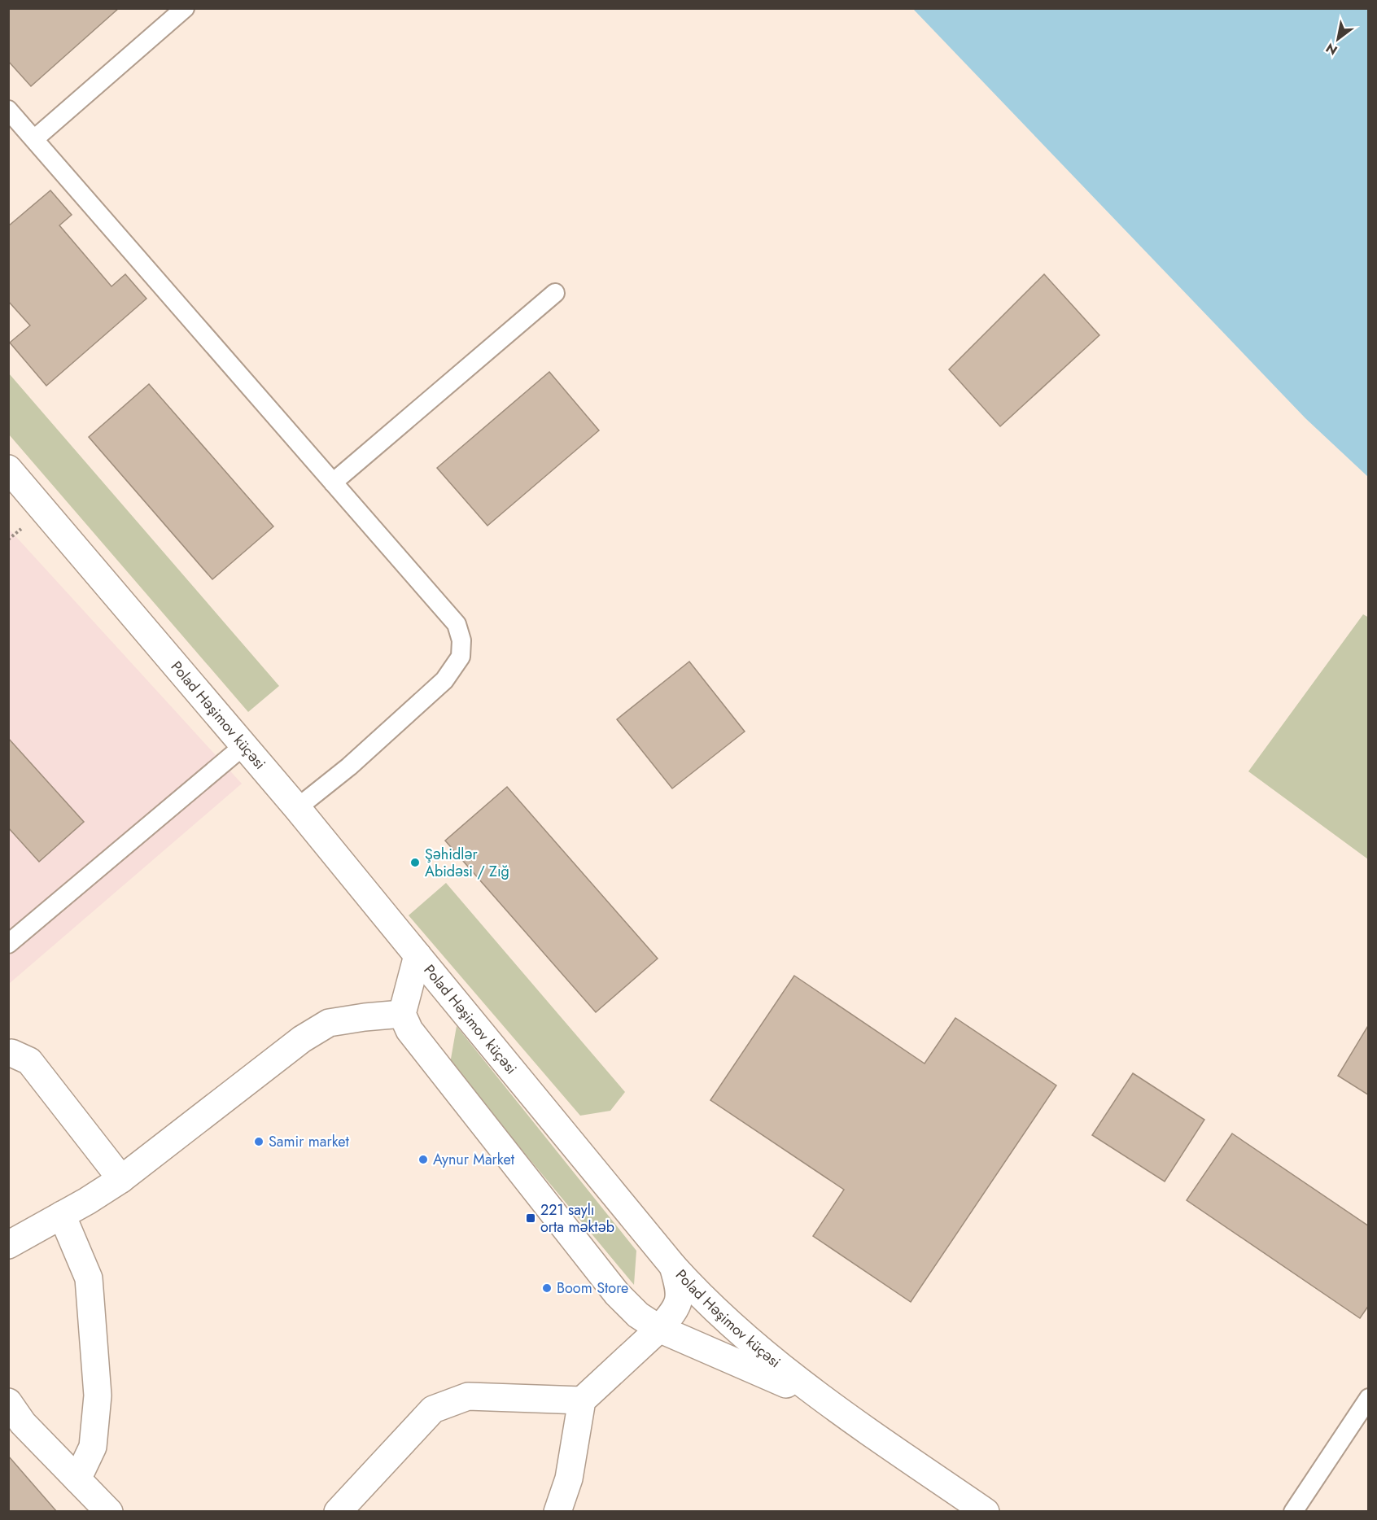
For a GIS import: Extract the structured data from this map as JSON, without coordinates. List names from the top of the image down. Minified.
{"streets":{"street":["Polad Həşimov küçəsi"]},"places":{"other":["Şəhidlər Abidəsi / Zığ","Samir market","Aynur Market","Boom Store"],"transit":["221 saylı orta məktəb"]},"north":"bottom left"}
